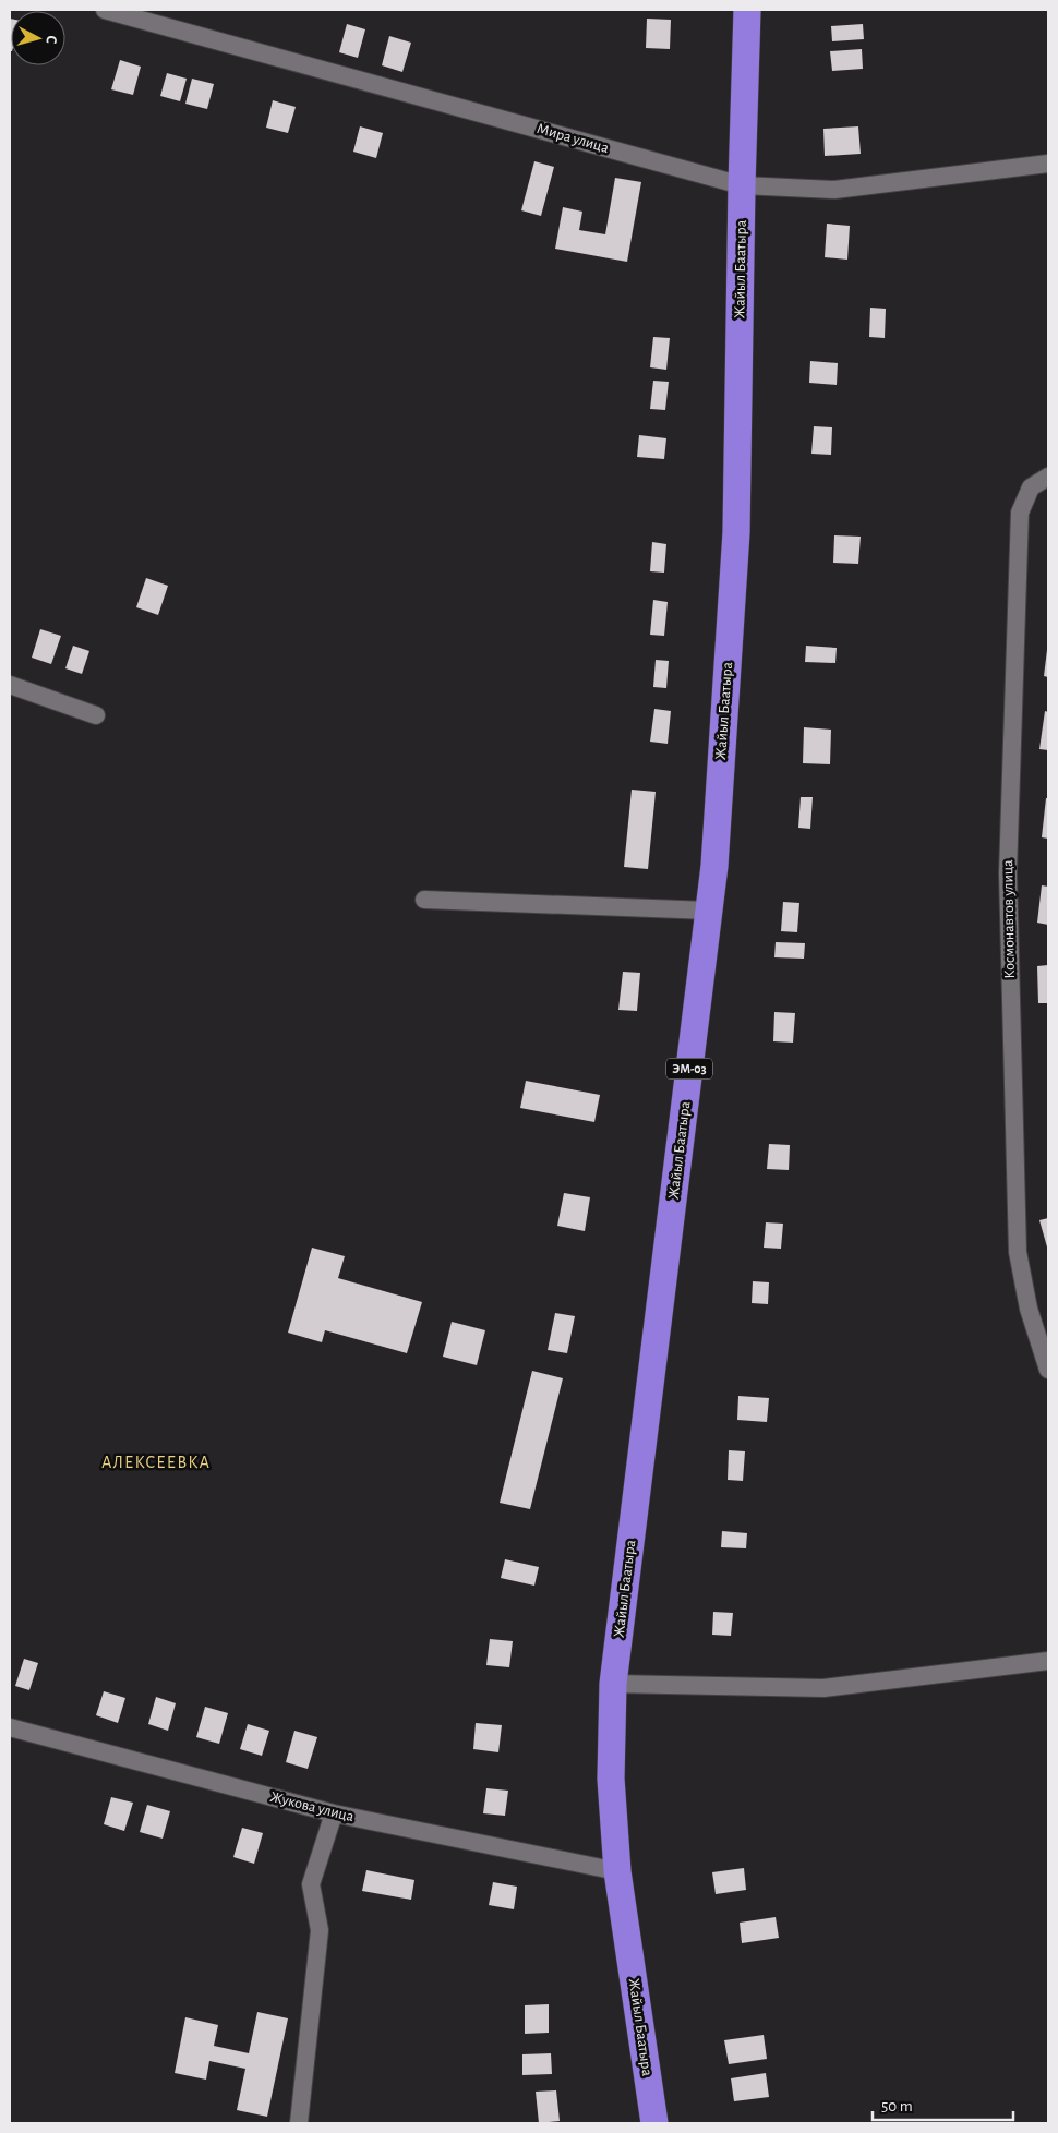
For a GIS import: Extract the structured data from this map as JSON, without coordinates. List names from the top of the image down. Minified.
{"streets":{"highway":["Жайыл Баатыра","ЭМ-03"],"street":["Мира улица","Космонавтов улица","Жукова улица"]},"crossings":[["Мира улица","Жайыл Баатыра"],["Жайыл Баатыра","Жукова улица"]],"districts":["АЛЕКСЕЕВКА"],"scale_bar":"50 m","north":"right"}
